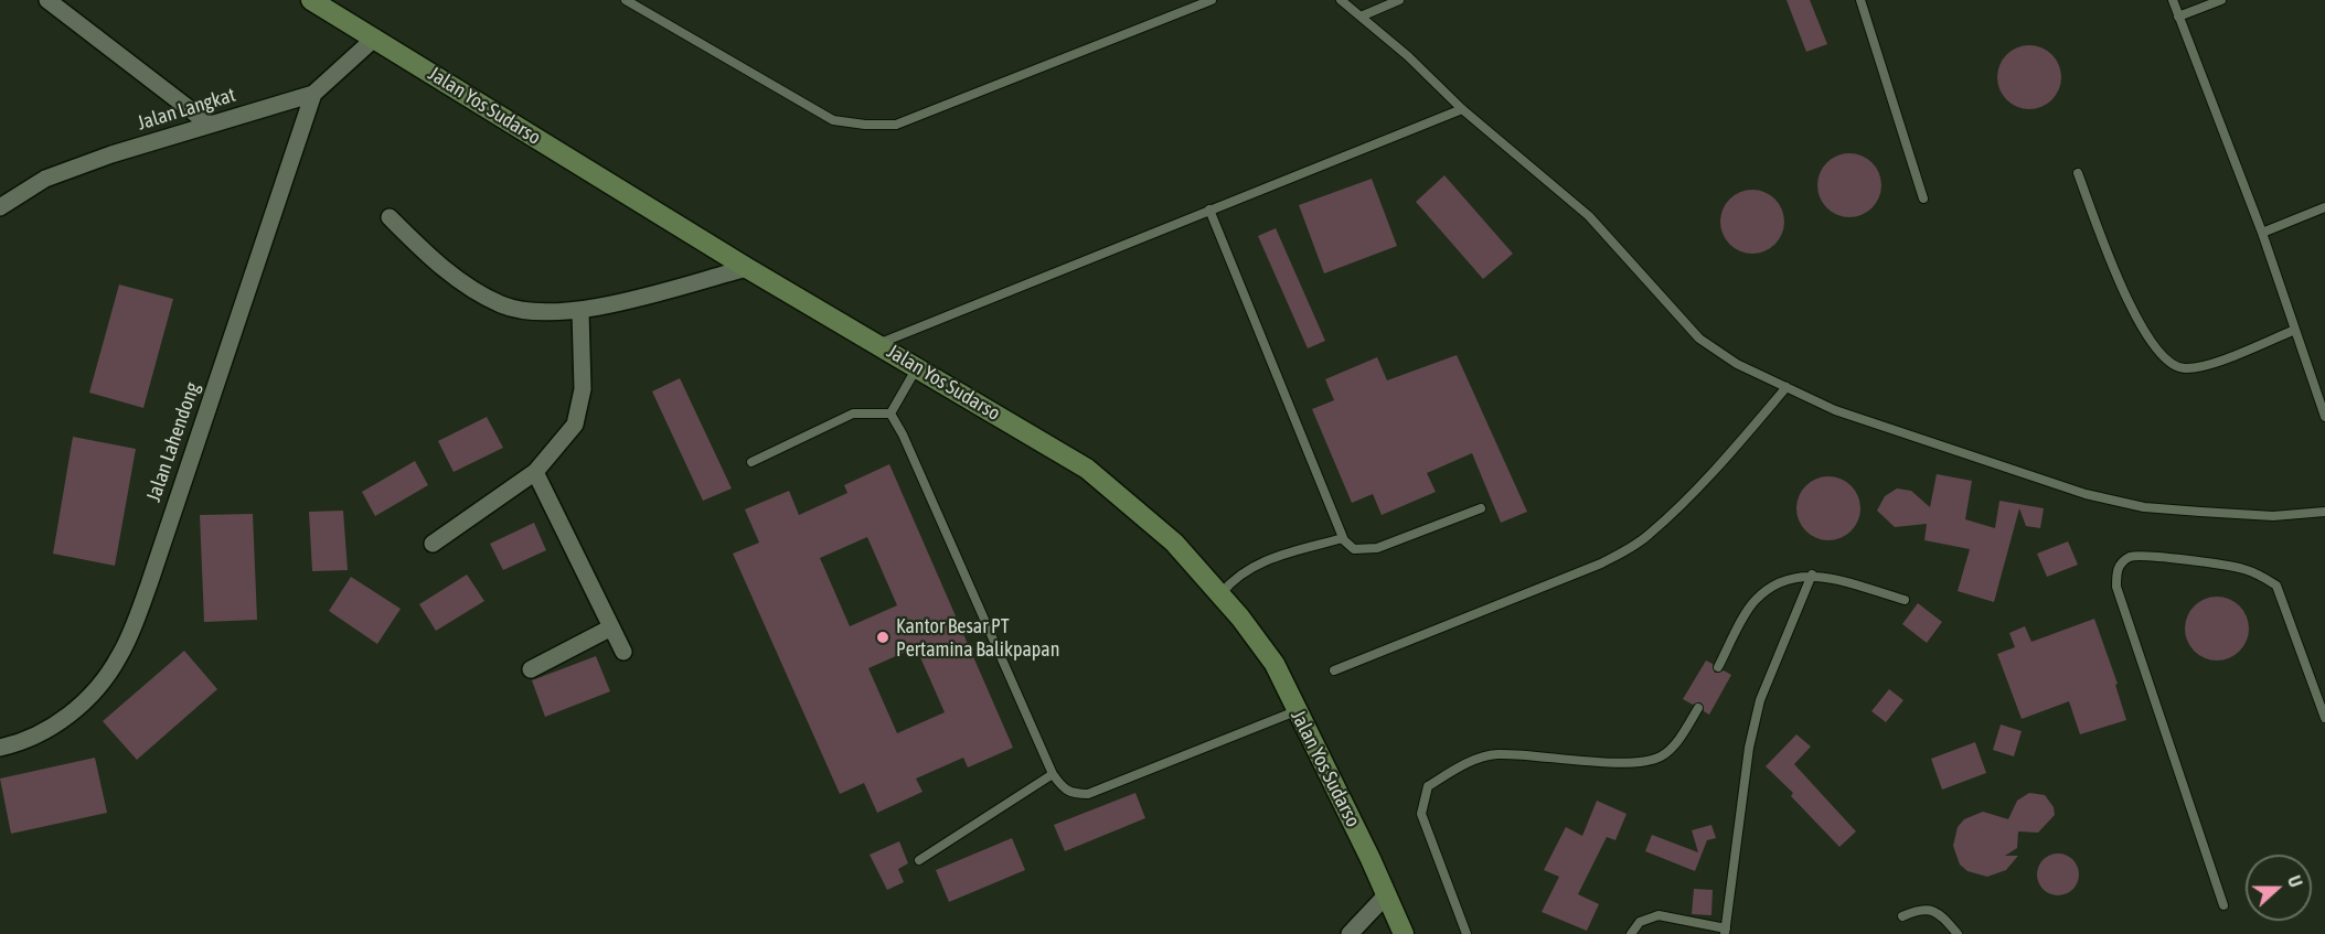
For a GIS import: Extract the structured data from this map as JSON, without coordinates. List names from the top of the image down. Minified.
{"streets":{"main road":["Jalan Yos Sudarso"],"street":["Jalan Langkat","Jalan Lahendong"]},"crossings":[["Jalan Yos Sudarso","Jalan Langkat"],["Jalan Langkat","Jalan Lahendong"]],"places":["Kantor Besar PT Pertamina Balikpapan"],"north":"right"}
